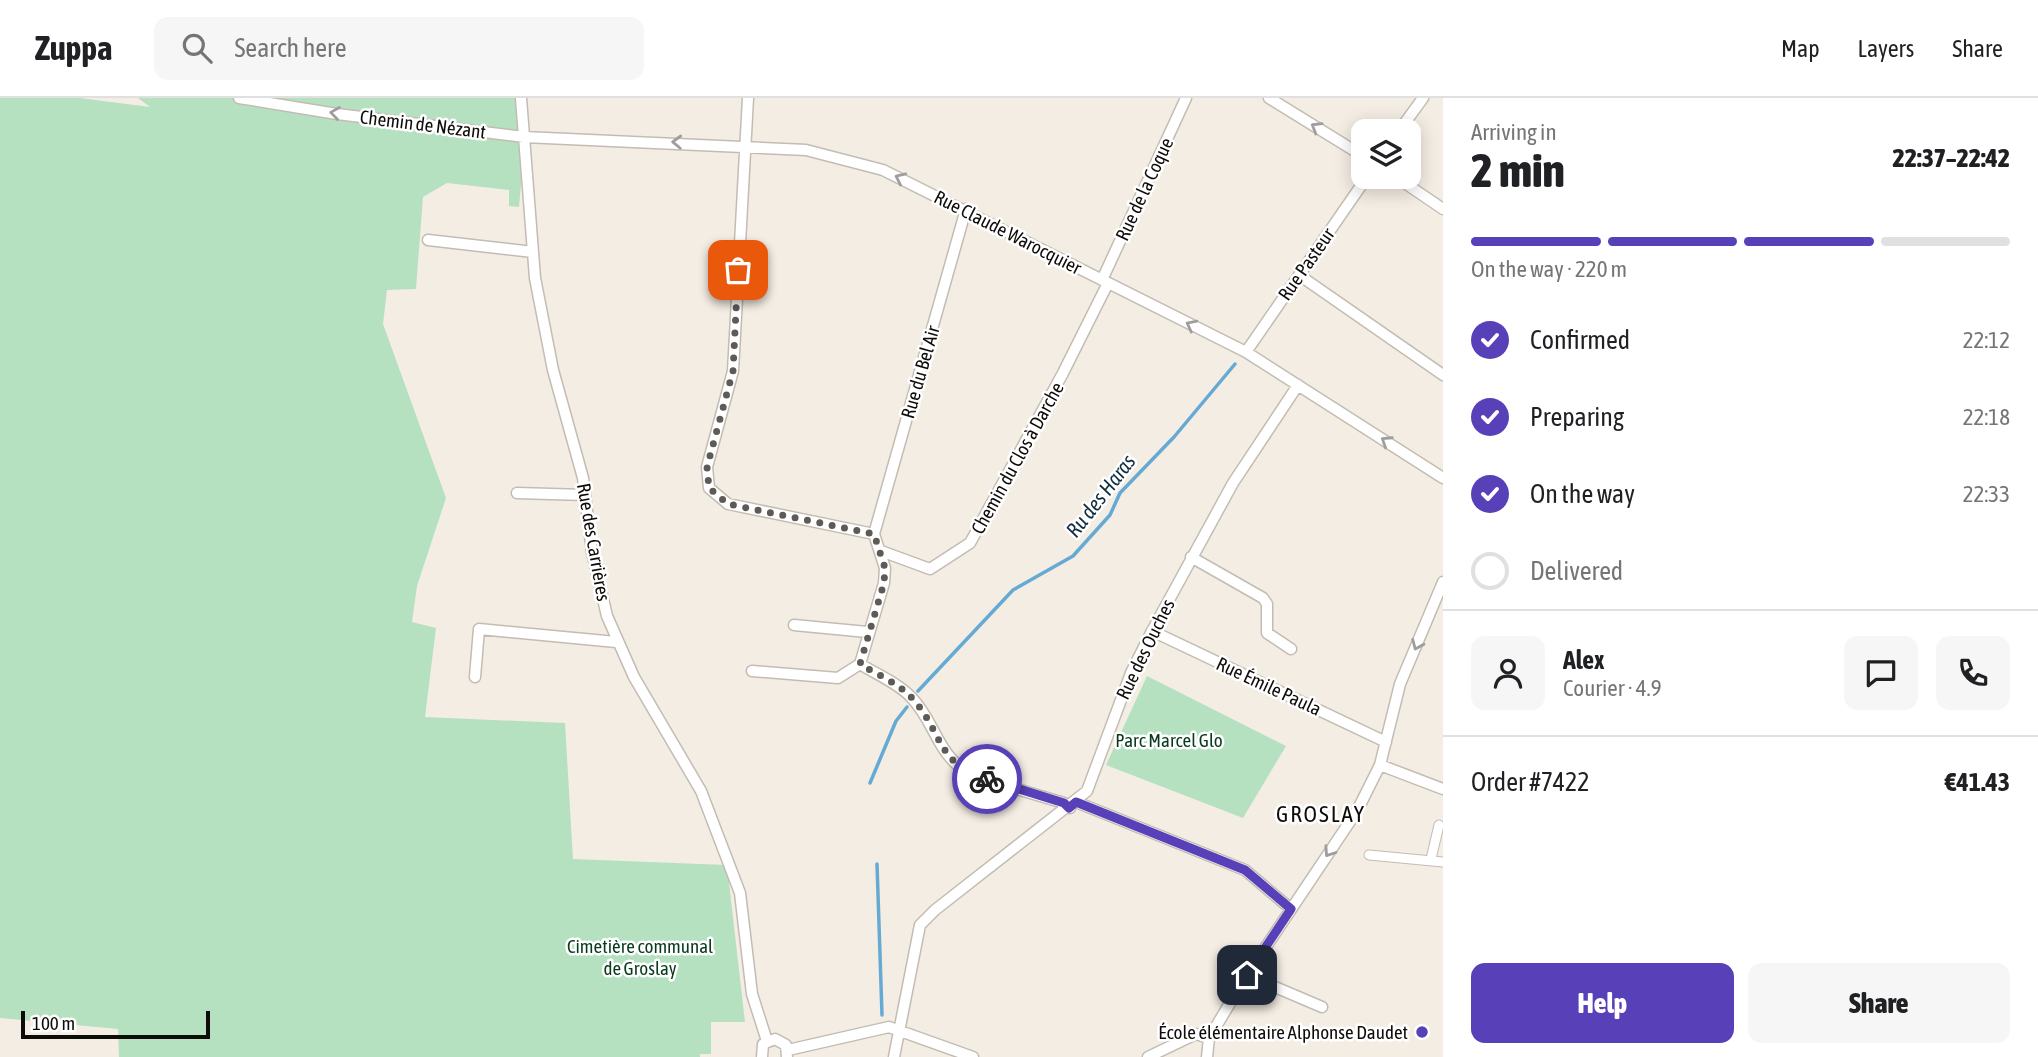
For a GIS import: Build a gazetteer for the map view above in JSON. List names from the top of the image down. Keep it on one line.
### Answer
{"streets":{"street":["Chemin de Nézant","Rue de la Coque","Rue Claude Warocquier","Rue Pasteur","Rue du Bel Air","Chemin du Clos à Darche","Rue des Carrières","Rue des Ouches","Rue Émile Paula"]},"crossings":[["Chemin de Nézant","Rue Claude Warocquier"],["Chemin de Nézant","Rue des Carrières"],["Rue de la Coque","Rue Claude Warocquier"],["Rue de la Coque","Chemin du Clos à Darche"],["Rue Claude Warocquier","Rue Pasteur"],["Rue Claude Warocquier","Rue du Bel Air"],["Rue Claude Warocquier","Chemin du Clos à Darche"],["Rue Claude Warocquier","Rue des Carrières"],["Rue Claude Warocquier","Rue des Ouches"],["Rue des Ouches","Rue Émile Paula"]],"one_way":["Chemin de Nézant","Rue Claude Warocquier"],"districts":["GROSLAY"],"water":["Ru des Haras"],"parks":["Parc Marcel Glo","Cimetière communal de Groslay"],"places":["École élémentaire Alphonse Daudet"],"scale_bar":"100 m","page":{"header":"Zuppa","search":"Search here","nav":["Map","Layers","Share"],"heading":["2 min","Arriving in","22:37–22:42"],"panel":["Alex","Courier · 4.9","Order #7422","€41.43"],"bar":"On the way · 220 m","list":[["Confirmed","22:12"],["Preparing","22:18"],["On the way","22:33"],"Delivered"],"buttons":["Help","Share"],"scale":"100 m"}}
